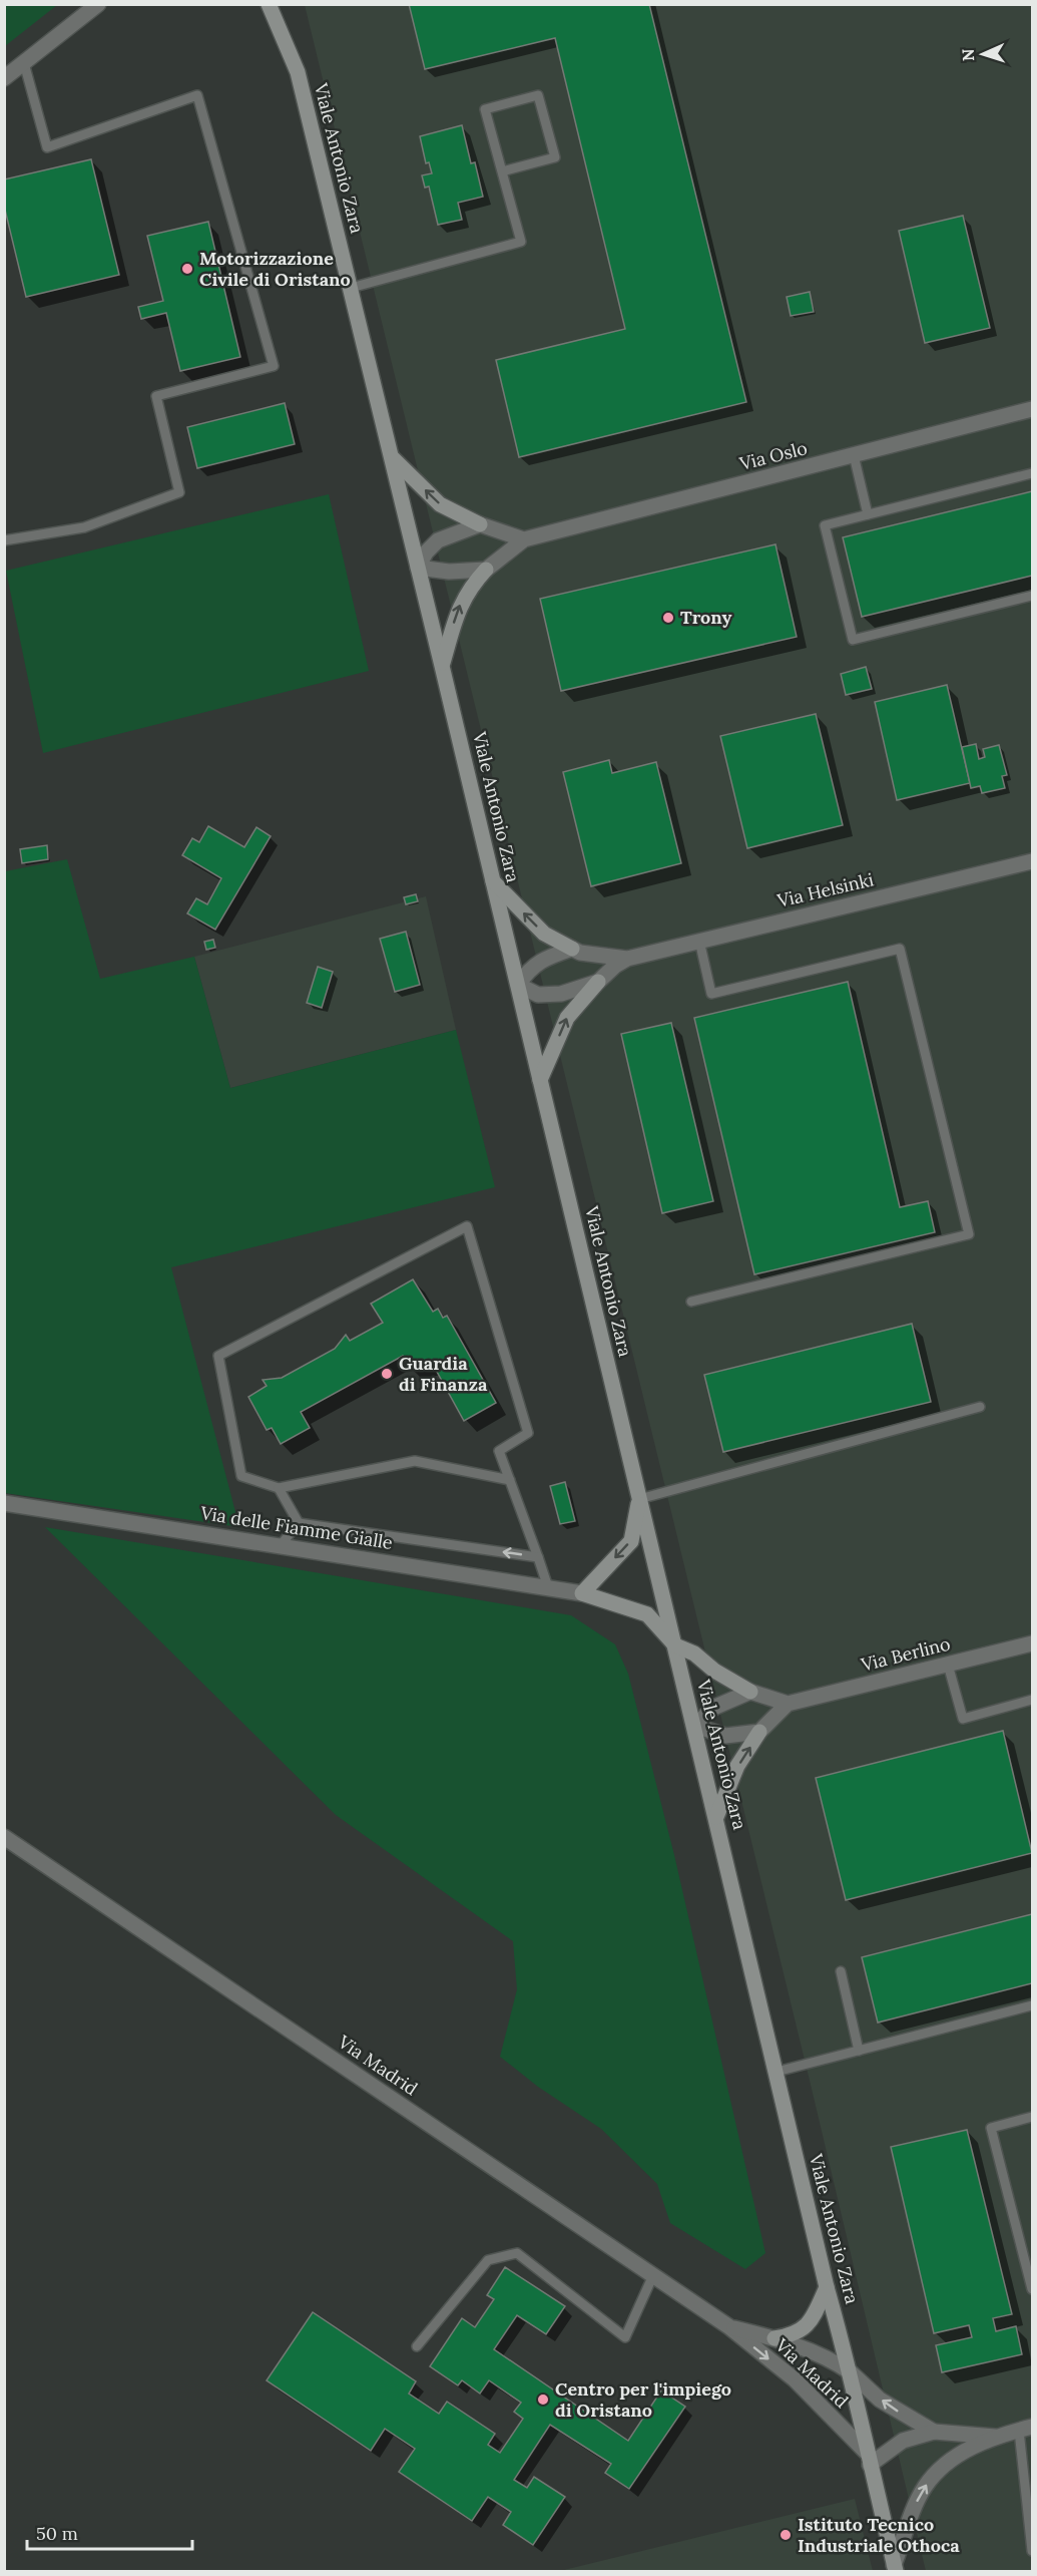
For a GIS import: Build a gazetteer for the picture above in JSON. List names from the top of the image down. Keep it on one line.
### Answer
{"streets":{"main road":["Viale Antonio Zara"],"street":["Via Oslo","Via Helsinki","Via delle Fiamme Gialle","Via Berlino","Via Madrid"]},"crossings":[["Viale Antonio Zara","Via Helsinki"],["Viale Antonio Zara","Via Madrid"]],"places":["Motorizzazione Civile di Oristano","Trony","Guardia di Finanza","Centro per l'impiego di Oristano","Istituto Tecnico Industriale Othoca"],"scale_bar":"50 m","north":"left"}
